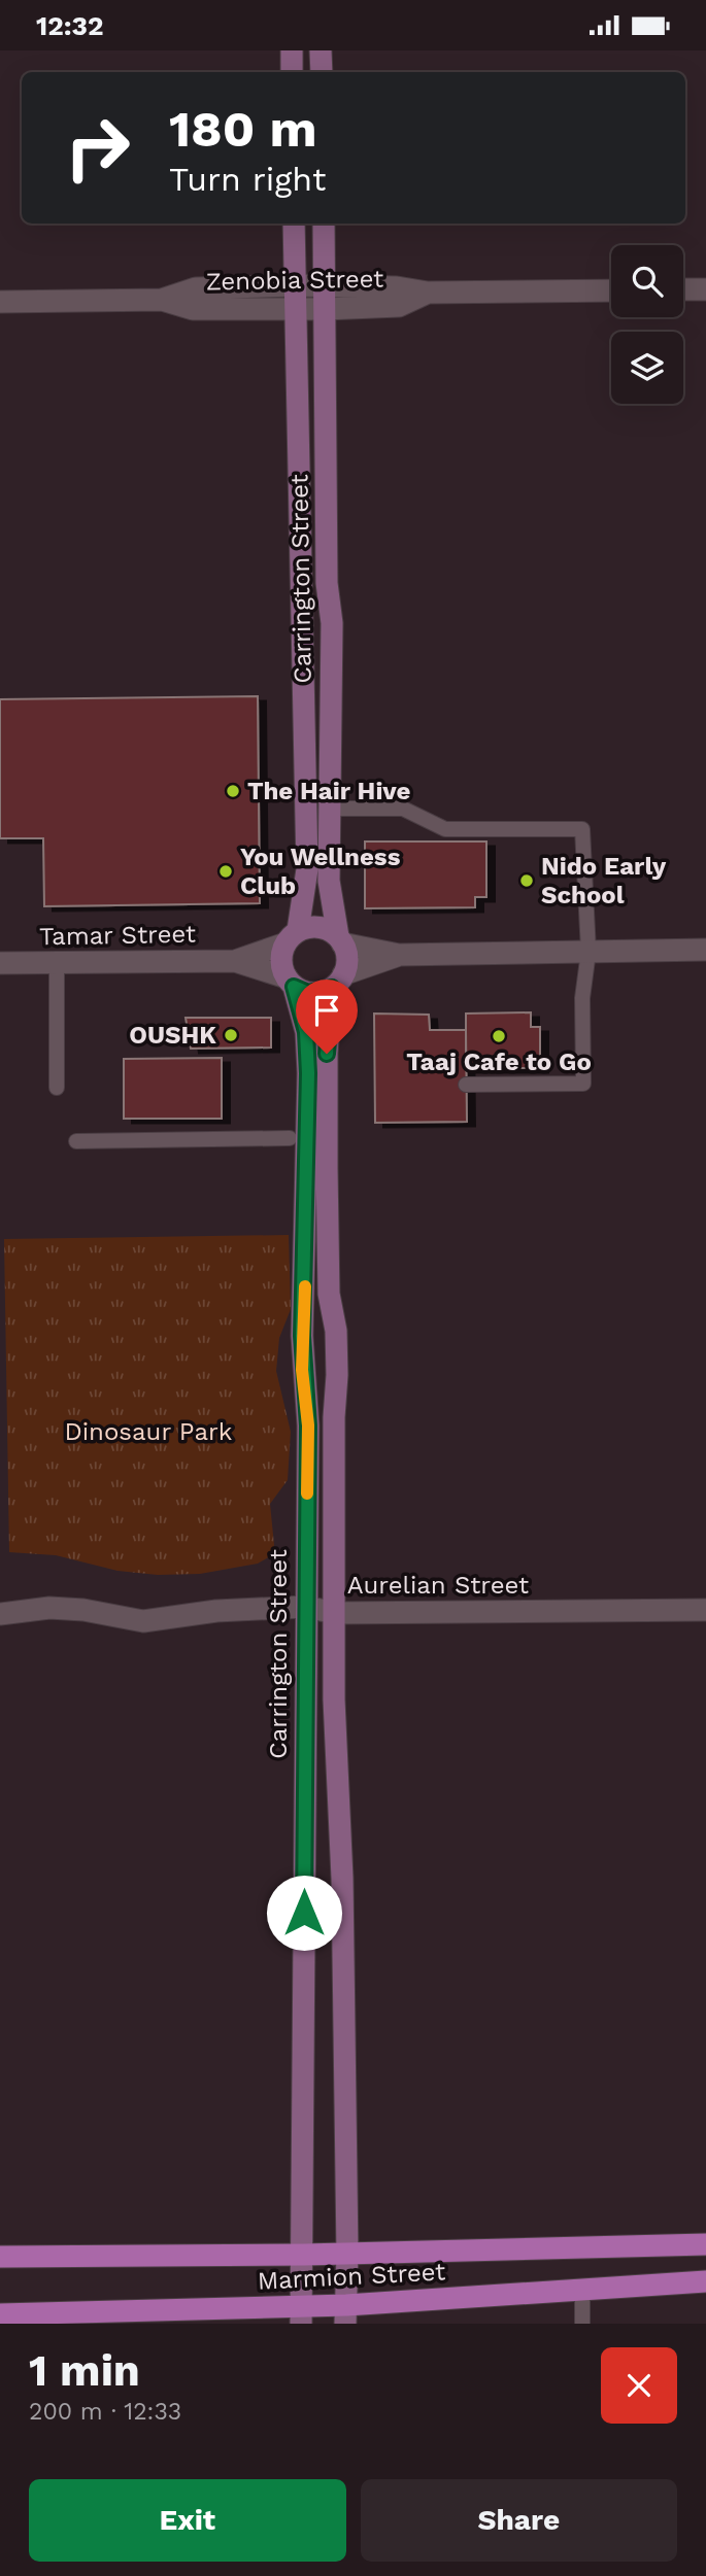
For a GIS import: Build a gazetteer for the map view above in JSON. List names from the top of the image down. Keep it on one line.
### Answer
{"streets":{"main road":["Carrington Street","Marmion Street"],"street":["Zenobia Street","Tamar Street","Aurelian Street"]},"crossings":[["Zenobia Street","Carrington Street"],["Carrington Street","Tamar Street"],["Carrington Street","Aurelian Street"],["Carrington Street","Marmion Street"]],"parks":["Dinosaur Park"],"places":["The Hair Hive","You Wellness Club","Nido Early School","OUSHK","Taaj Cafe to Go"],"page":{"status":"12:32","turn":["180 m","Turn right"],"heading":["1 min","200 m · 12:33"],"buttons":["Exit","Share"]}}
